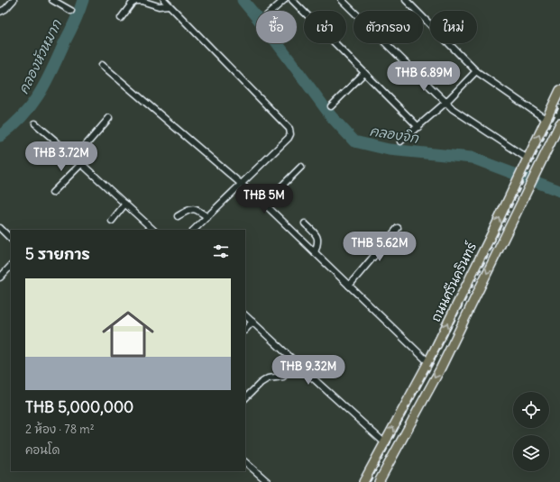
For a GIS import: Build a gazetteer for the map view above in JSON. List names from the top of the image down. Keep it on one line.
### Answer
{"streets":{"main road":["ถนนศรีนครินทร์"]},"water":["คลองหัวหมาก","คลองจิก"],"page":{"chip":["ซื้อ","เช่า","ตัวกรอง","ใหม่"],"price":["THB 6.89M","THB 3.72M","THB 5M","THB 5.62M","THB 9.32M"],"heading":"5 รายการ","list":[{"name":"THB 5,000,000","note":"2 ห้อง · 78 m² · คอนโด"}]}}
